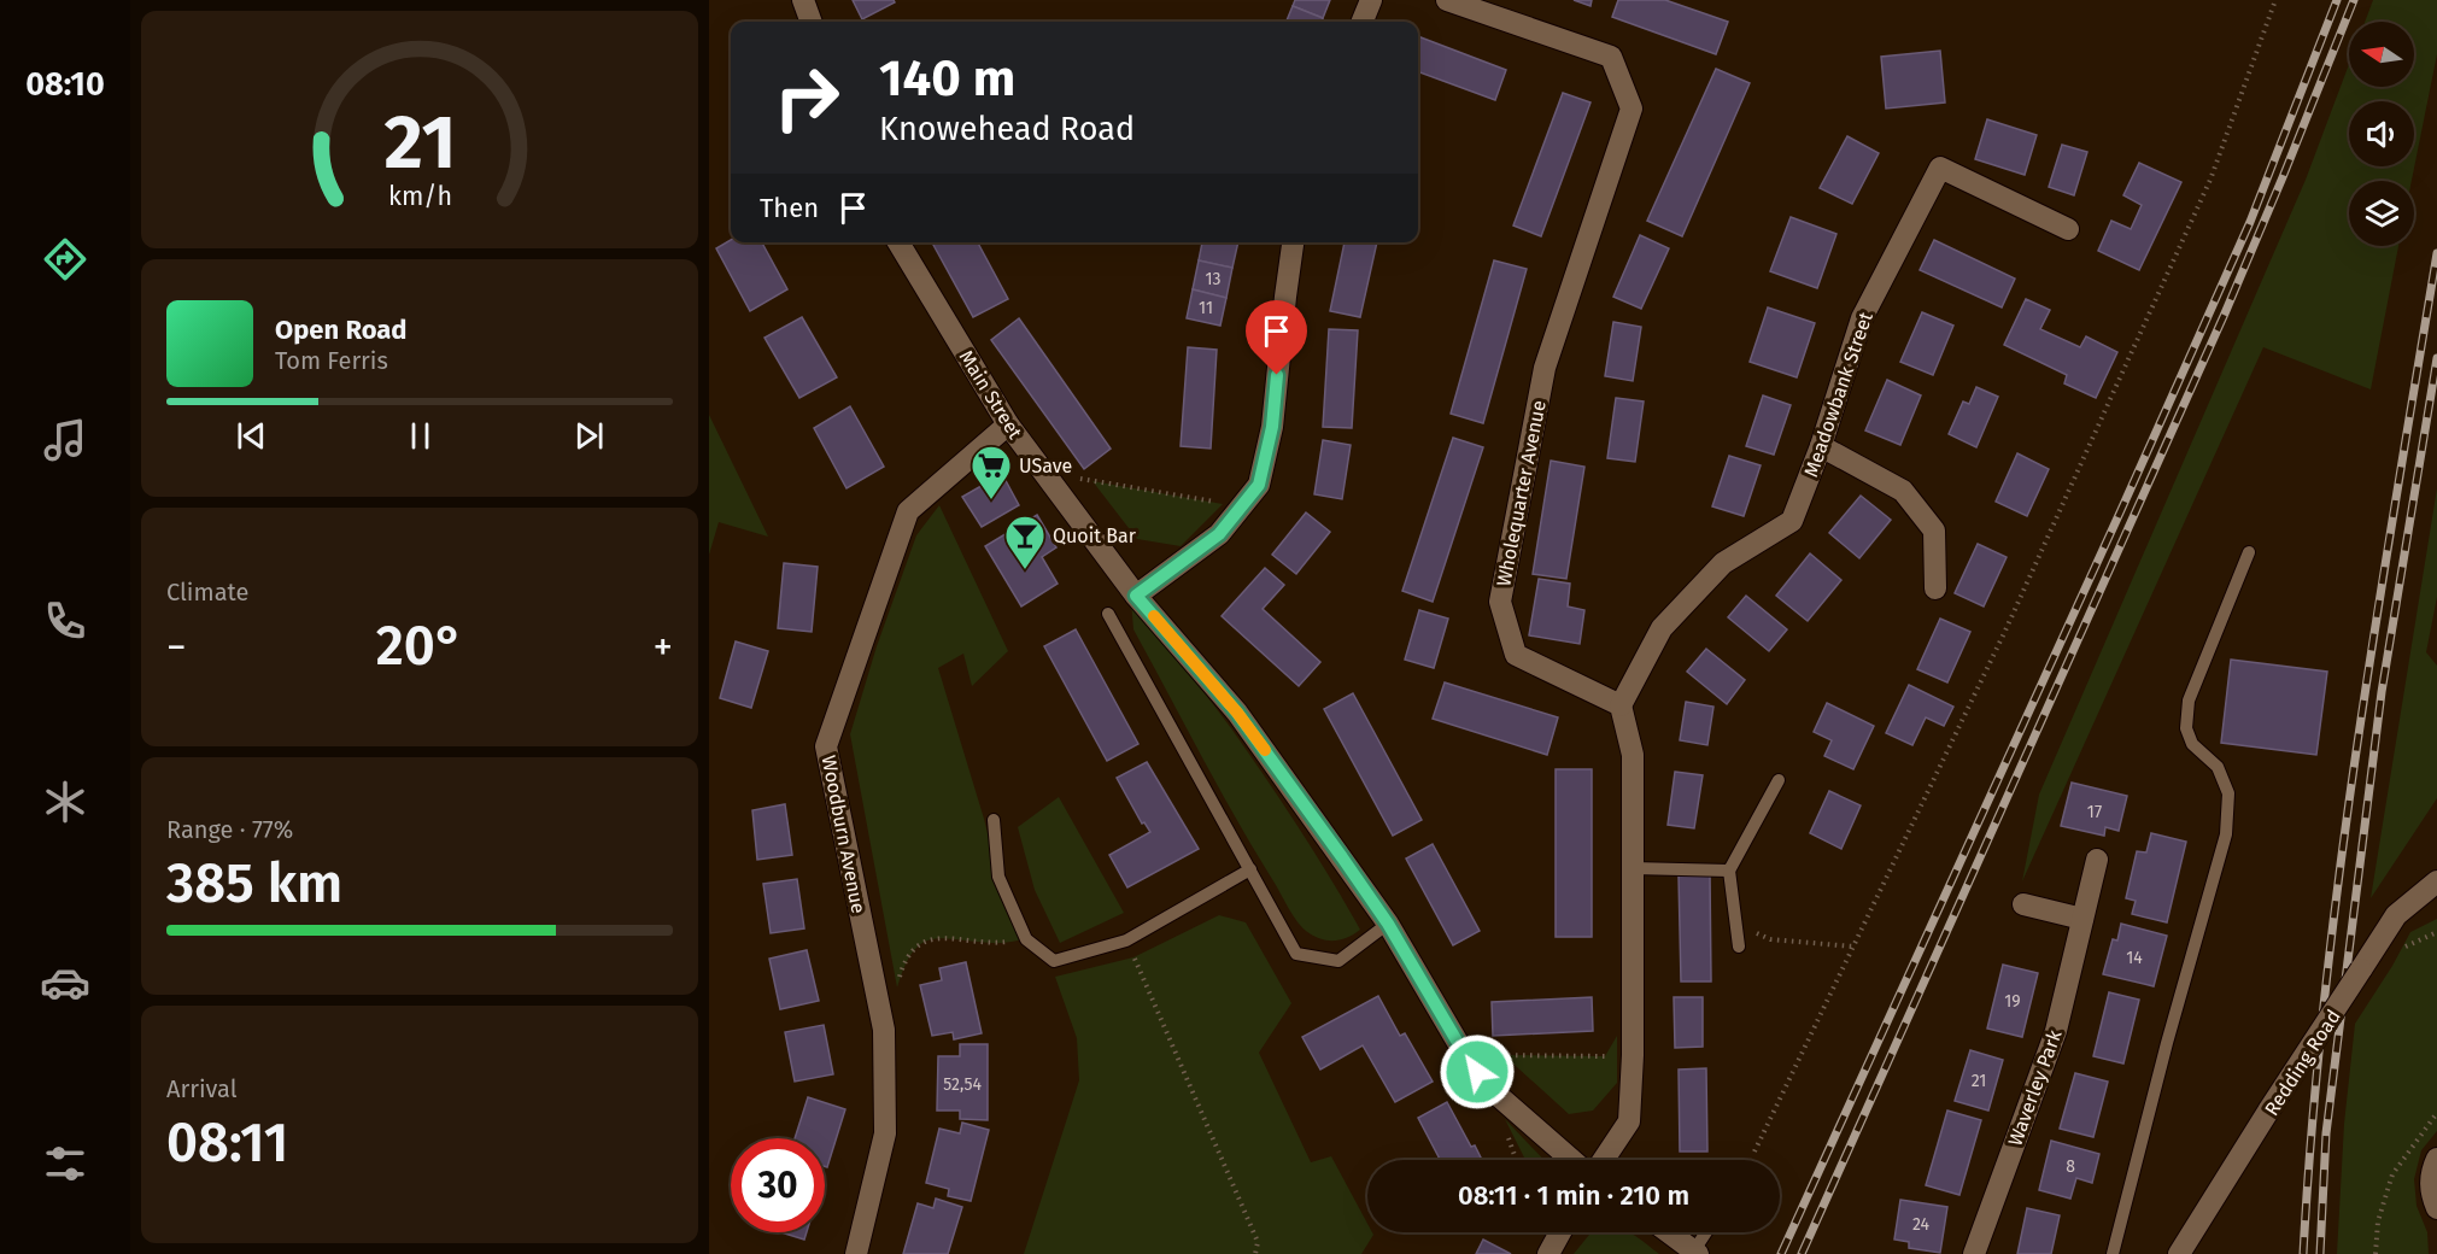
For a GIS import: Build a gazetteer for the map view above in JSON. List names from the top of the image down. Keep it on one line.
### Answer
{"streets":{"street":["Main Street","Meadowbank Street","Wholequarter Avenue","Woodburn Avenue","Redding Road","Waverley Park"]},"crossings":[["Main Street","Woodburn Avenue"],["Meadowbank Street","Wholequarter Avenue"]],"places":{"supermarket":["USave"],"bar":["Quoit Bar"]},"house_numbers":["13","11","17","14","19","21","52,54","8","24"],"north":"left","page":{"tabs":"08:10","turn":["140 m","Knowehead Road"],"then":"Then","song":["Open Road","Tom Ferris"],"tile":["Climate",["Range · 77%","385 km"],["Arrival","08:11"]],"heat":["−","20°","+"],"limit":"30","trip":"08:11 · 1 min · 210 m","gauge":["21","km/h"]}}
